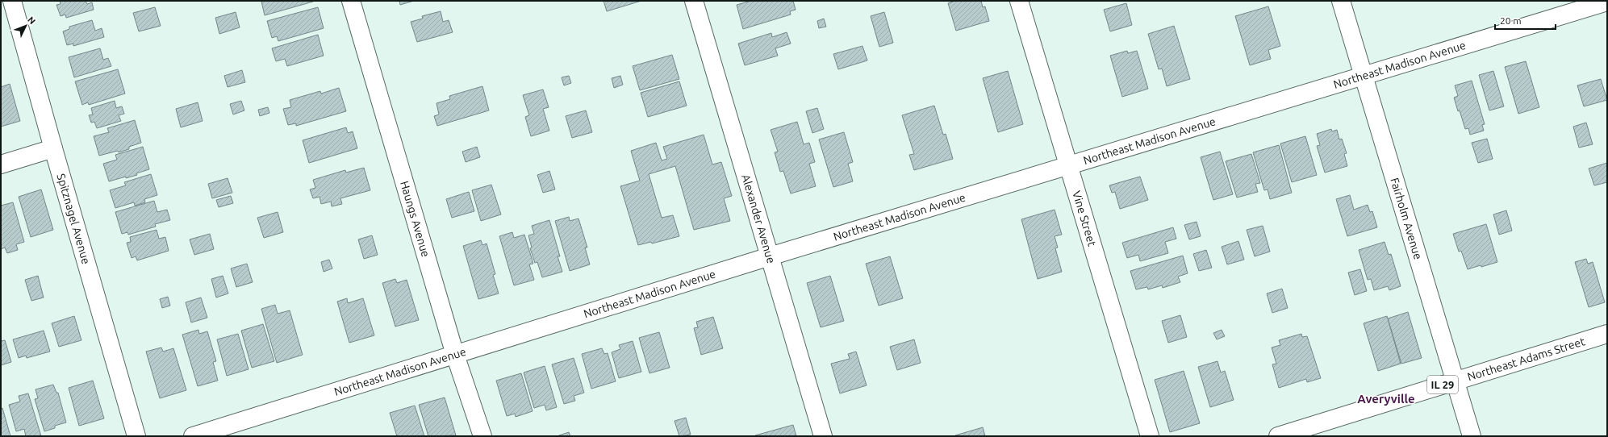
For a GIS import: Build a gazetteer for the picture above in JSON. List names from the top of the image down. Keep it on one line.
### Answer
{"streets":{"street":["Northeast Madison Avenue","Spitznagel Avenue","Alexander Avenue","Vine Street","Fairholm Avenue","Haungs Avenue","Northeast Adams Street","IL 29"]},"crossings":[["Northeast Madison Avenue","Alexander Avenue"],["Northeast Madison Avenue","Vine Street"],["Northeast Madison Avenue","Fairholm Avenue"],["Northeast Madison Avenue","Haungs Avenue"],["Fairholm Avenue","Northeast Adams Street"]],"districts":["Averyville"],"scale_bar":"20 m","north":"top right"}
